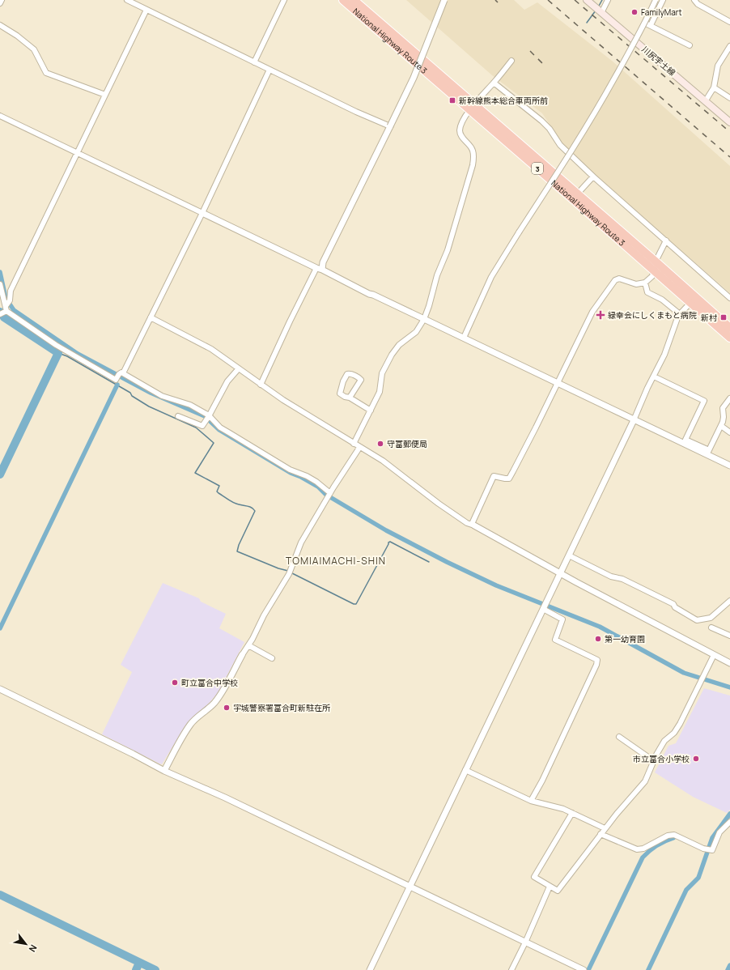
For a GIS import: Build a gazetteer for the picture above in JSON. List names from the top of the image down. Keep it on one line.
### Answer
{"streets":{"highway":["National Highway Route 3","3"],"main road":["川尻宇土線"]},"districts":["TOMIAIMACHI-SHIN"],"places":{"other":["FamilyMart","守富郵便局","第一幼育園","町立富合中学校","宇城警察署富合町新駐在所","市立富合小学校"],"transit":["新幹線熊本総合車両所前","新村"],"health":["緑幸会にしくまもと病院"]},"north":"bottom right"}
